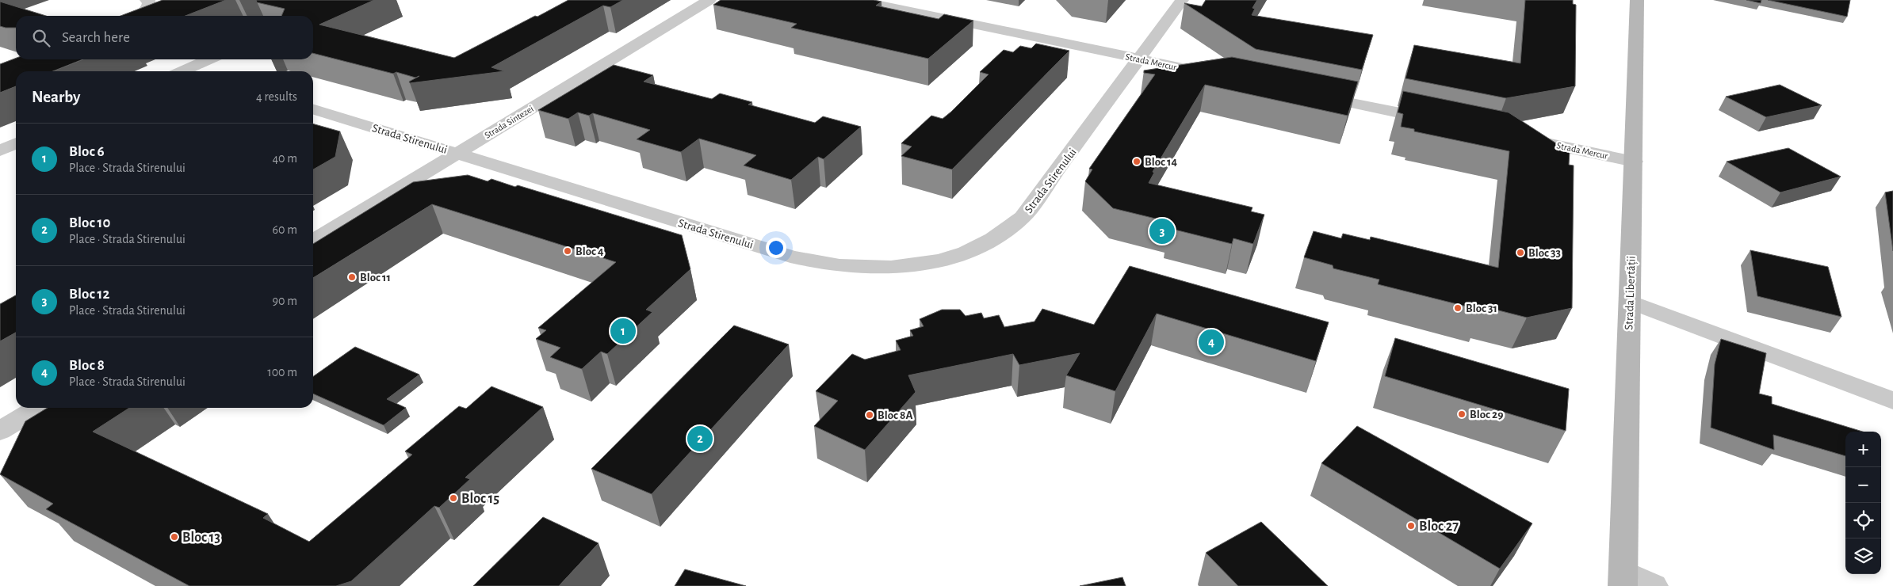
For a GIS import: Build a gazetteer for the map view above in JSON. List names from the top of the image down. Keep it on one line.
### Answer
{"streets":{"main road":["Strada Libertății"],"street":["Strada Mercur","Strada Sintezei","Strada Stirenului"]},"crossings":[["Strada Mercur","Strada Stirenului"],["Strada Mercur","Strada Libertății"],["Strada Sintezei","Strada Stirenului"]],"places":["Bloc 14","Bloc 4","Bloc 33","Bloc 11","Bloc 31","Bloc 29","Bloc 8A","Bloc 15","Bloc 27","Bloc 13"],"page":{"search":"Search here","heading":["Nearby","4 results"],"list":[{"mark":"1","name":"Bloc 6","note":"Place · Strada Stirenului","value":"40 m"},{"mark":"2","name":"Bloc 10","note":"Place · Strada Stirenului","value":"60 m"},{"mark":"3","name":"Bloc 12","note":"Place · Strada Stirenului","value":"90 m"},{"mark":"4","name":"Bloc 8","note":"Place · Strada Stirenului","value":"100 m"}],"pins":["3","1","4","2"],"map_buttons":["+","−"]}}
